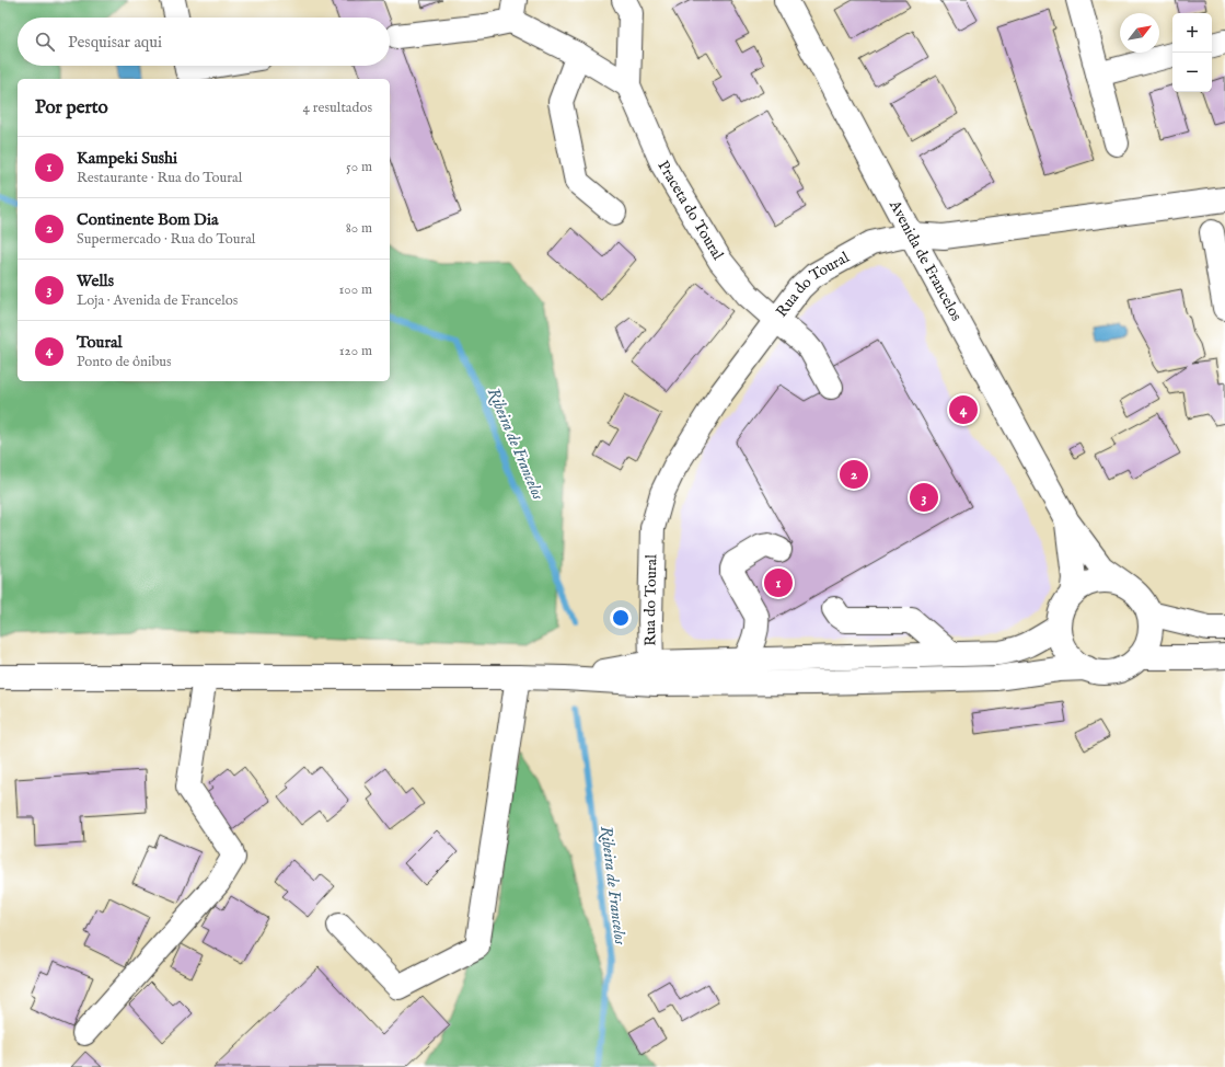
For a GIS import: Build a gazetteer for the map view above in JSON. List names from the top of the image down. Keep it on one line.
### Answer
{"streets":{"main road":["Praceta do Toural","Avenida de Francelos","Rua do Toural"]},"crossings":[["Praceta do Toural","Rua do Toural"],["Avenida de Francelos","Rua do Toural"]],"water":["Ribeira de Francelos"],"north":"top right","page":{"map_buttons":["+","−"],"search":"Pesquisar aqui","heading":["Por perto","4 resultados"],"list":[{"mark":"1","name":"Kampeki Sushi","note":"Restaurante · Rua do Toural","value":"50 m"},{"mark":"2","name":"Continente Bom Dia","note":"Supermercado · Rua do Toural","value":"80 m"},{"mark":"3","name":"Wells","note":"Loja · Avenida de Francelos","value":"100 m"},{"mark":"4","name":"Toural","note":"Ponto de ônibus","value":"120 m"}],"pins":["4","2","3","1"]}}
